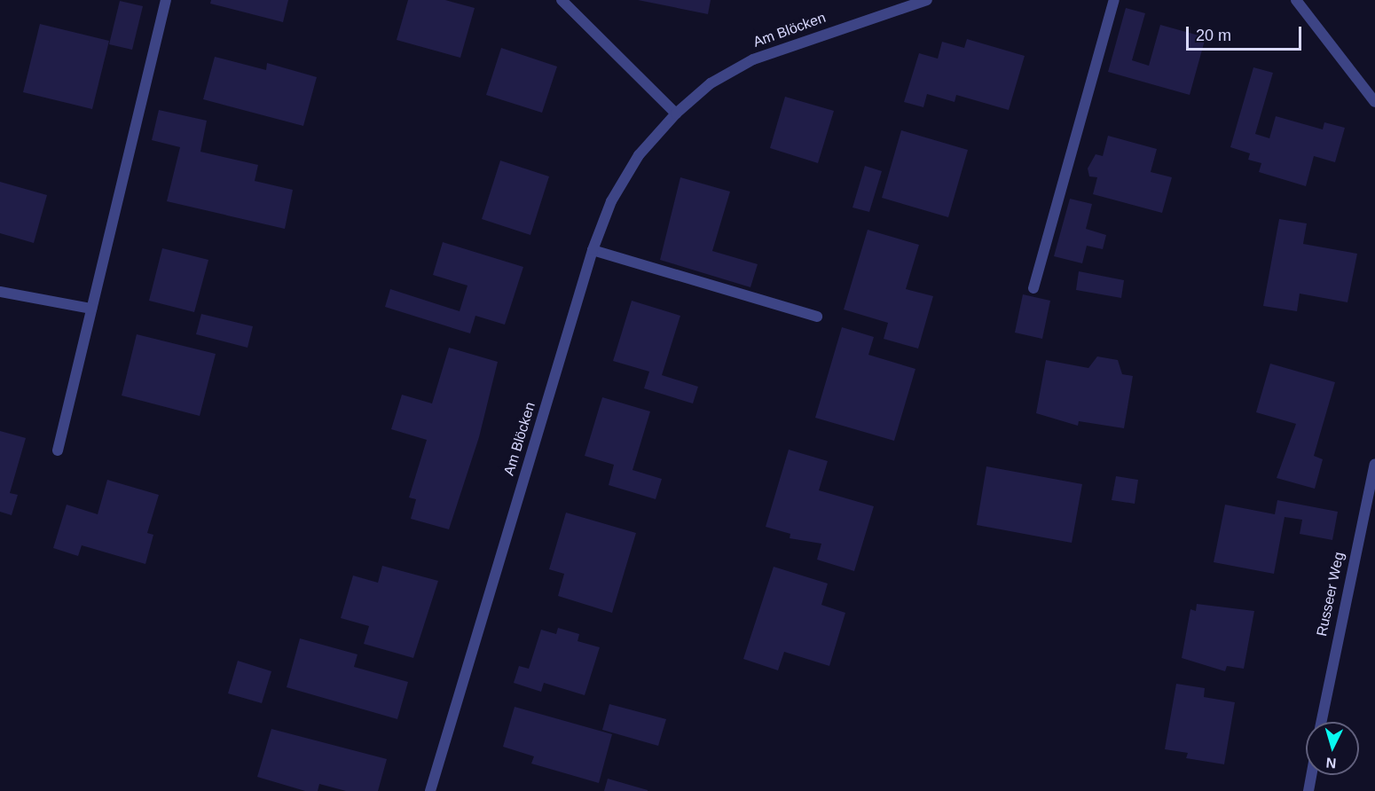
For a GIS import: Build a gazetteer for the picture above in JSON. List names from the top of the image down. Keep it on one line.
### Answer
{"streets":{"street":["Am Blöcken","Russeer Weg"]},"scale_bar":"20 m","north":"bottom"}
